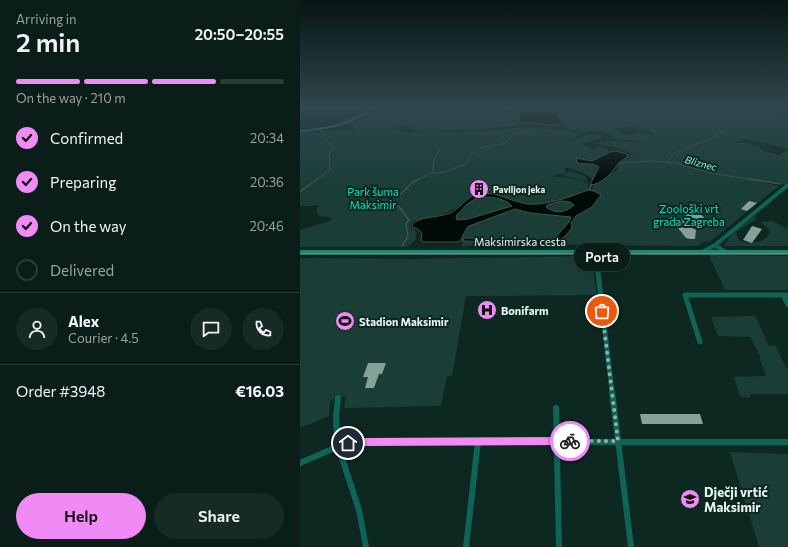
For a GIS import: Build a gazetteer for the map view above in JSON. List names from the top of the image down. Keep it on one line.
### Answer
{"streets":{"main road":["Maksimirska cesta"]},"water":["Bliznec"],"parks":["Park šuma Maksimir","Zoološki vrt grada Zagreba"],"places":{"building":["Paviljon jeka"],"hospital":["Bonifarm"],"other":["Porta"],"sports":["Stadion Maksimir"],"school or university":["Dječji vrtić Maksimir"]},"page":{"heading":["2 min","Arriving in","20:50–20:55"],"panel":["Alex","Courier · 4.5","Order #3948","€16.03"],"bar":"On the way · 210 m","list":[["Confirmed","20:34"],["Preparing","20:36"],["On the way","20:46"],"Delivered"],"bubble":"Porta","buttons":["Help","Share"]}}
